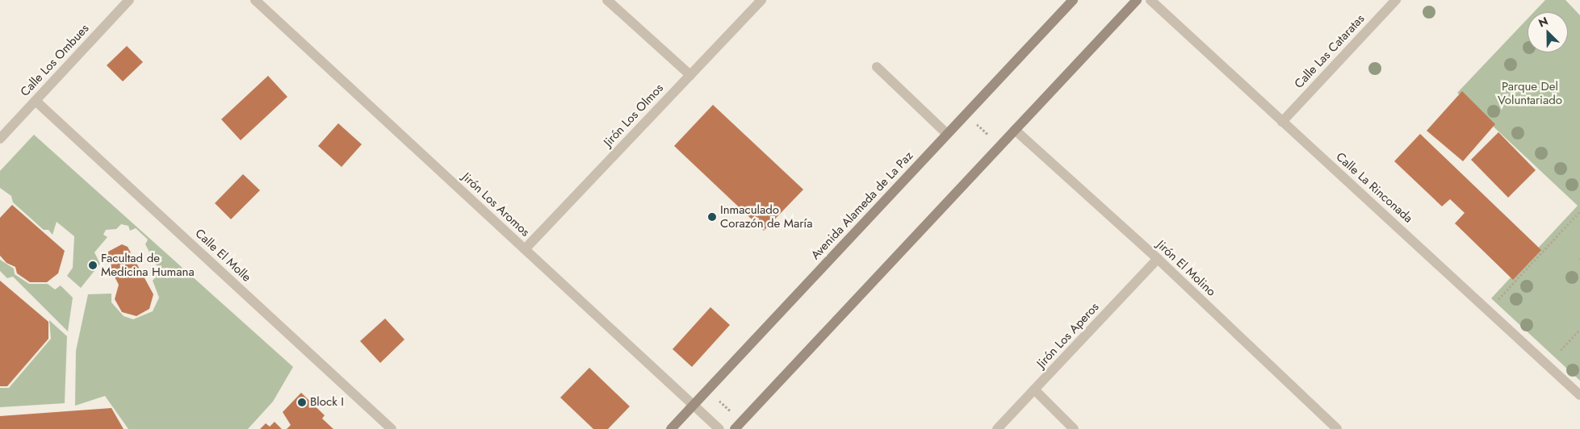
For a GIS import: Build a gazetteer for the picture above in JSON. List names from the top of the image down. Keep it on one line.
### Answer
{"streets":{"street":["Calle Las Cataratas","Calle Los Ombues","Jirón Los Olmos","Calle La Rinconada","Jirón Los Aromos","Avenida Alameda de La Paz","Calle El Molle","Jirón El Molino","Jirón Los Aperos"]},"crossings":[["Calle Las Cataratas","Calle La Rinconada"],["Calle Los Ombues","Calle El Molle"],["Jirón Los Olmos","Jirón Los Aromos"],["Jirón Los Aromos","Avenida Alameda de La Paz"],["Jirón El Molino","Jirón Los Aperos"]],"parks":["Parque Del Voluntariado"],"places":["Inmaculado Corazón de María","Facultad de Medicina Humana","Block I"],"north":"top left"}
